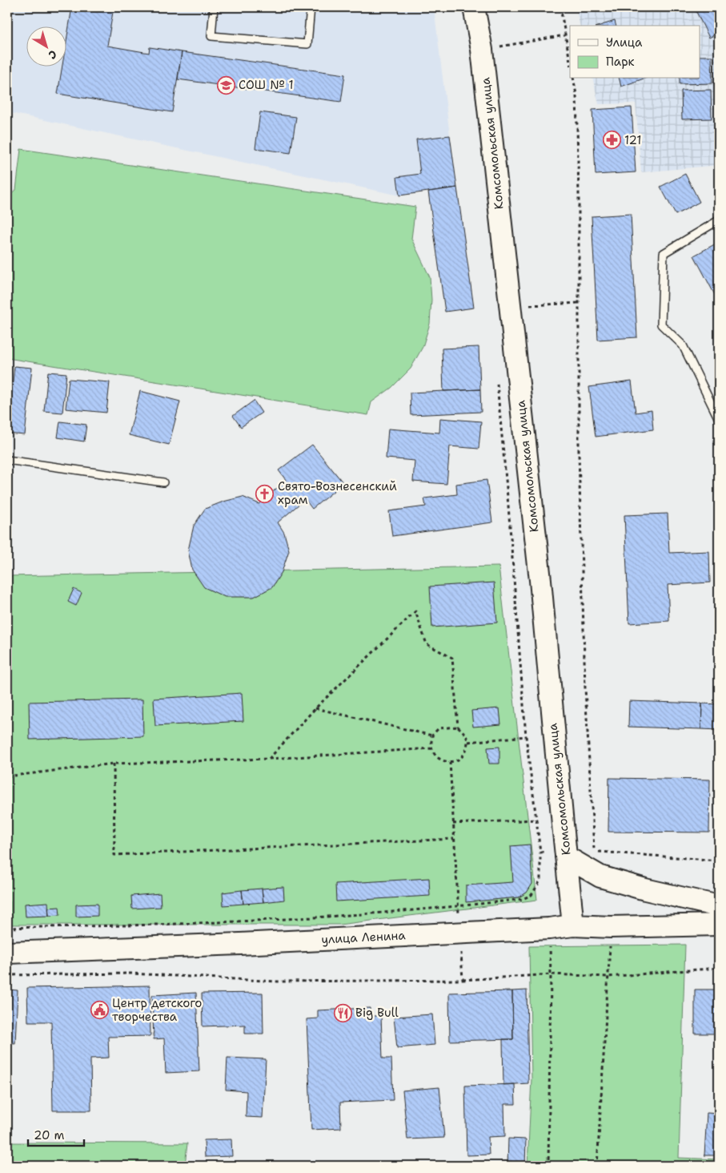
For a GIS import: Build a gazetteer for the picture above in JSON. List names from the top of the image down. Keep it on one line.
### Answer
{"streets":{"street":["Комсомольская улица","улица Ленина"]},"crossings":[["Комсомольская улица","улица Ленина"]],"places":{"school or university":["СОШ № 1"],"pharmacy":["121"],"church":["Свято-Вознесенский храм"],"public building":["Центр детского творчества"],"restaurant":["Big Bull"]},"legend":["Улица","Парк"],"scale_bar":"20 m","north":"bottom right"}
